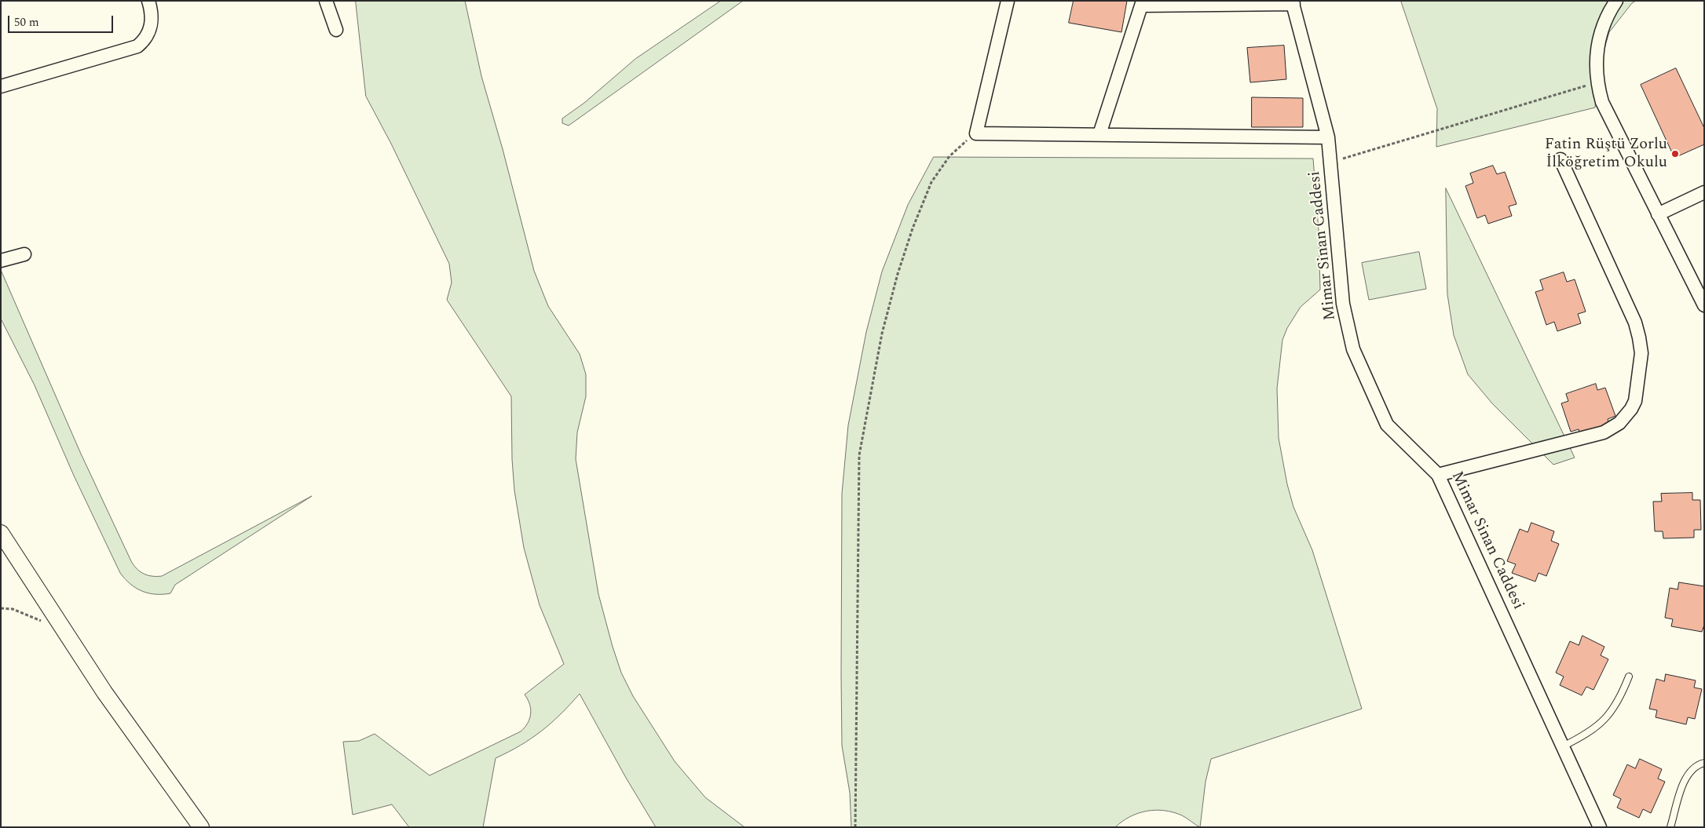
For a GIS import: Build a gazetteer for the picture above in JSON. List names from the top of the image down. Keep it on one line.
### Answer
{"streets":{"street":["Mimar Sinan Caddesi"]},"places":["Fatin Rüştü Zorlu İlköğretim Okulu"],"scale_bar":"50 m"}
